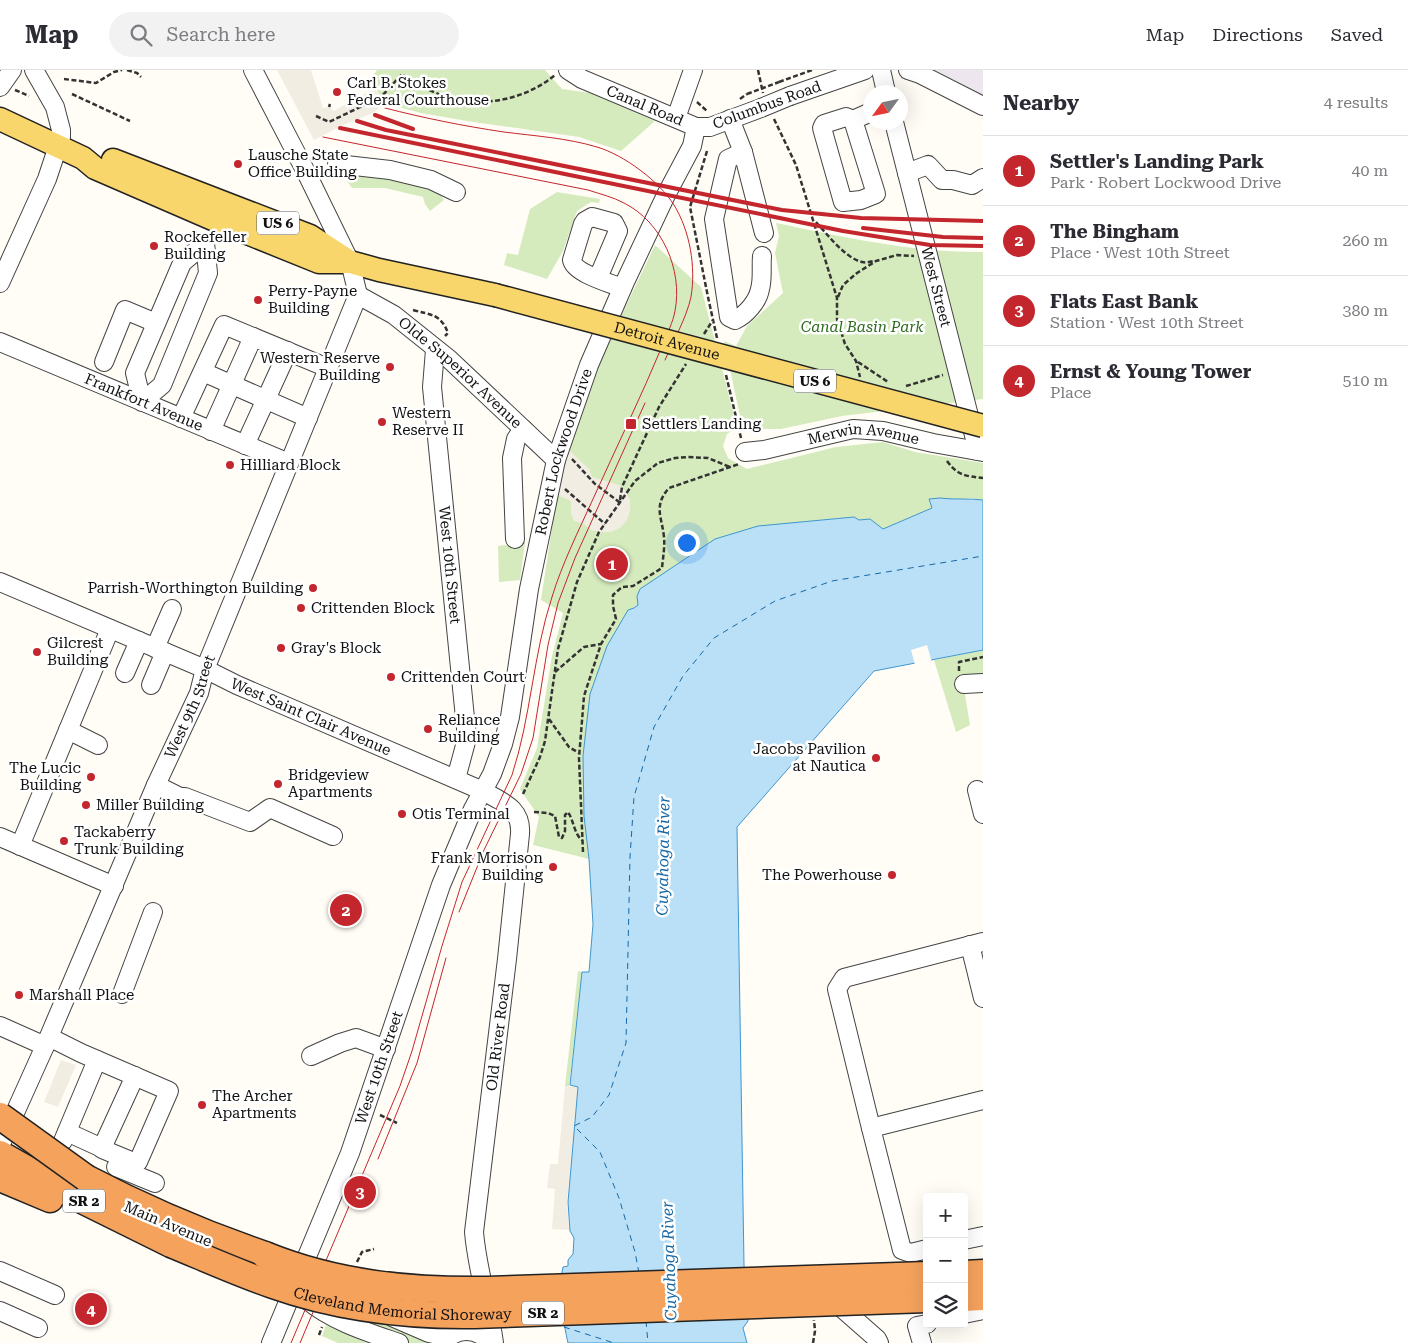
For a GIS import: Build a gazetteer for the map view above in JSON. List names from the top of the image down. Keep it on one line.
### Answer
{"streets":{"highway":["SR 2","Cleveland Memorial Shoreway"],"main road":["US 6","Detroit Avenue"],"street":["Columbus Road","Canal Road","West Street","Olde Superior Avenue","Frankfort Avenue","Merwin Avenue","Robert Lockwood Drive","West 10th Street","West 9th Street","West Saint Clair Avenue","Old River Road","Main Avenue"]},"crossings":[["Columbus Road","Canal Road"],["Columbus Road","Robert Lockwood Drive"],["Canal Road","Robert Lockwood Drive"],["US 6","Detroit Avenue"],["West Street","Merwin Avenue"],["Olde Superior Avenue","Robert Lockwood Drive"],["Olde Superior Avenue","West 10th Street"],["Olde Superior Avenue","West 9th Street"],["Frankfort Avenue","West 9th Street"],["Robert Lockwood Drive","West 10th Street"],["Robert Lockwood Drive","West Saint Clair Avenue"],["Robert Lockwood Drive","Old River Road"],["West 10th Street","West Saint Clair Avenue"],["West 10th Street","Old River Road"],["West 10th Street","Main Avenue"],["West 9th Street","West Saint Clair Avenue"],["West 9th Street","Main Avenue"],["West Saint Clair Avenue","Old River Road"]],"water":["Cuyahoga River"],"parks":["Canal Basin Park"],"places":{"other":["Carl B. Stokes Federal Courthouse","Lausche State Office Building","Rockefeller Building","Perry-Payne Building","Western Reserve Building","Western Reserve II","Hilliard Block","Parrish-Worthington Building","Crittenden Block","Gray's Block","Gilcrest Building","Crittenden Court","Reliance Building","Jacobs Pavilion at Nautica","The Lucic Building","Bridgeview Apartments","Miller Building","Otis Terminal","Tackaberry Trunk Building","Frank Morrison Building","The Powerhouse","Marshall Place","The Archer Apartments"],"transit":["Settlers Landing"]},"north":"bottom left","page":{"header":"Map","search":"Search here","nav":["Map","Directions","Saved"],"heading":["Nearby","4 results"],"list":[{"mark":"1","name":"Settler's Landing Park","note":"Park · Robert Lockwood Drive","value":"40 m"},{"mark":"2","name":"The Bingham","note":"Place · West 10th Street","value":"260 m"},{"mark":"3","name":"Flats East Bank","note":"Station · West 10th Street","value":"380 m"},{"mark":"4","name":"Ernst & Young Tower","note":"Place","value":"510 m"}],"pins":["1","2","3","4"],"map_buttons":["+","−"]}}
